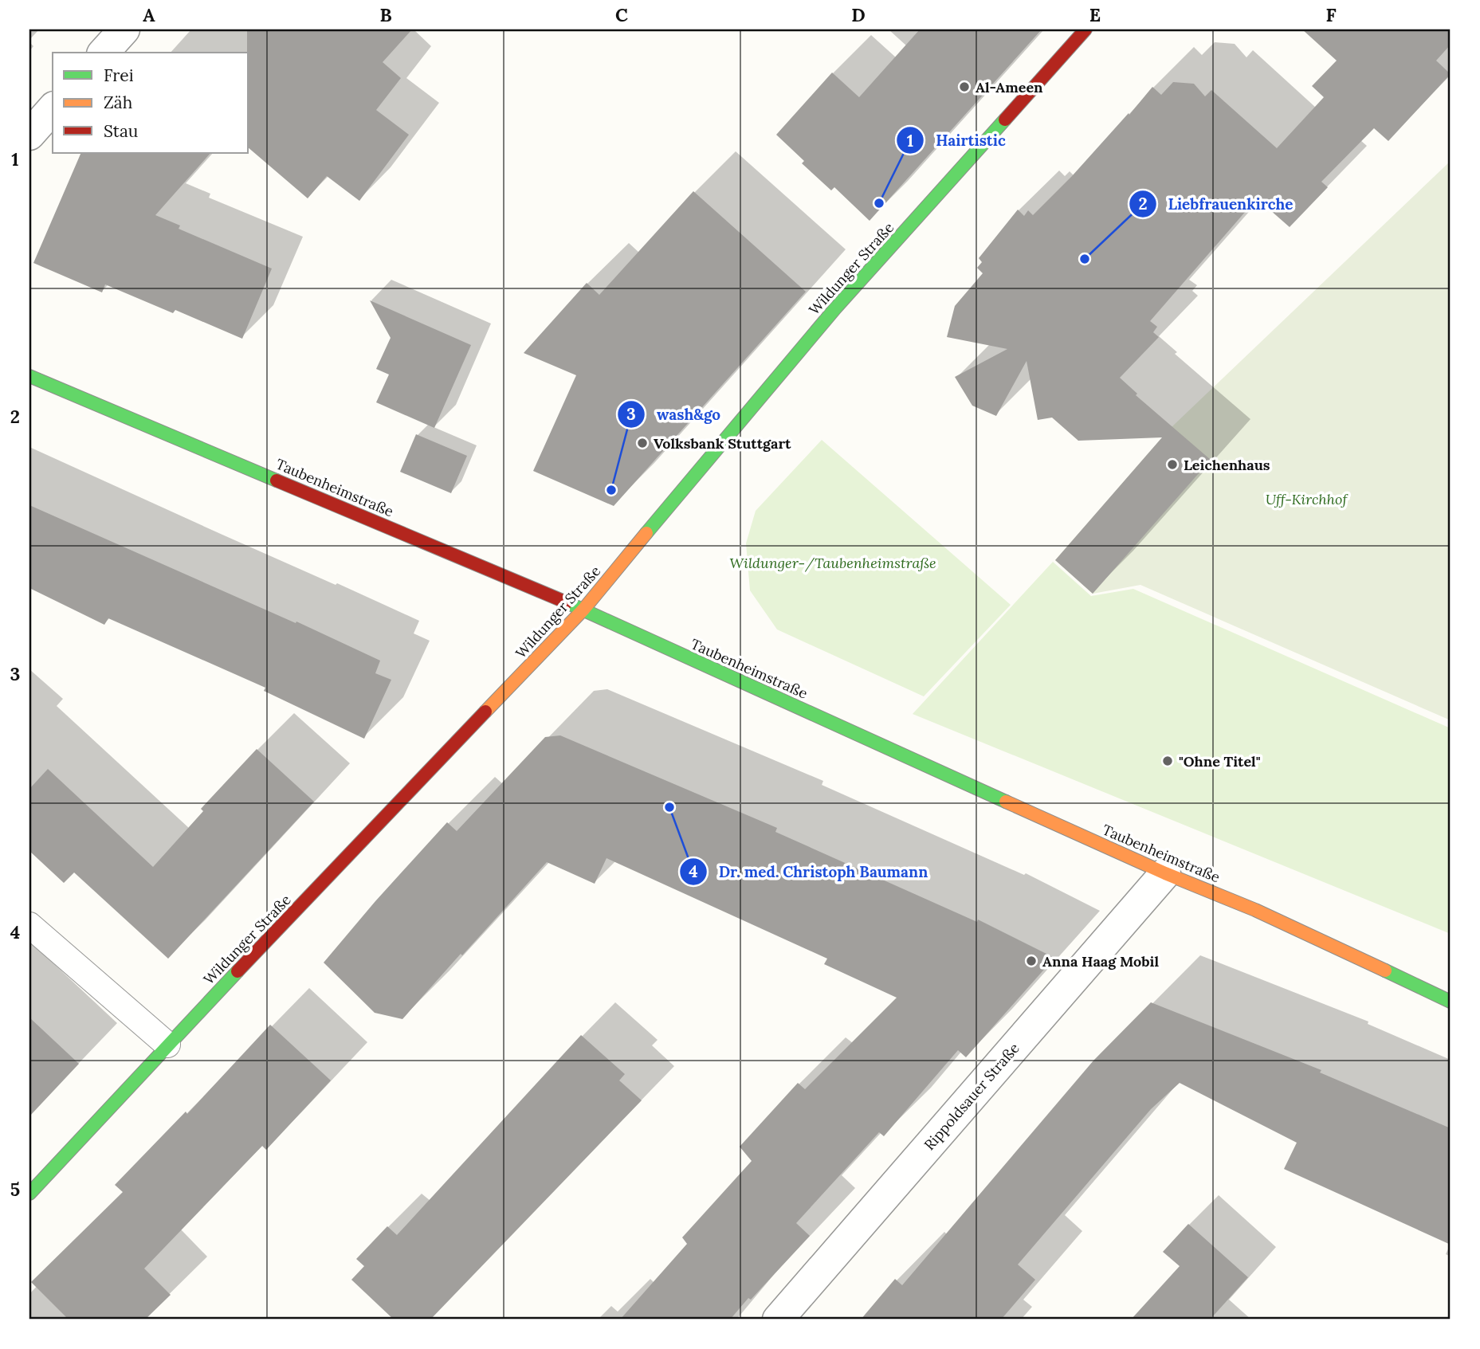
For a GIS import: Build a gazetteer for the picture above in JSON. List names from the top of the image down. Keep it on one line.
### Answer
{"streets":{"street":["Wildunger Straße","Taubenheimstraße","Rippoldsauer Straße"]},"crossings":[["Wildunger Straße","Taubenheimstraße"],["Taubenheimstraße","Rippoldsauer Straße"]],"parks":["Uff-Kirchhof","Wildunger-/Taubenheimstraße"],"places":["Al-Ameen","Hairtistic","Liebfrauenkirche","Volksbank Stuttgart","Leichenhaus","wash&go","\"Ohne Titel\"","Dr. med. Christoph Baumann","Anna Haag Mobil"],"legend":["Frei","Zäh","Stau"],"grid":{"columns":["A","B","C","D","E","F"],"rows":["1","2","3","4","5"]}}
